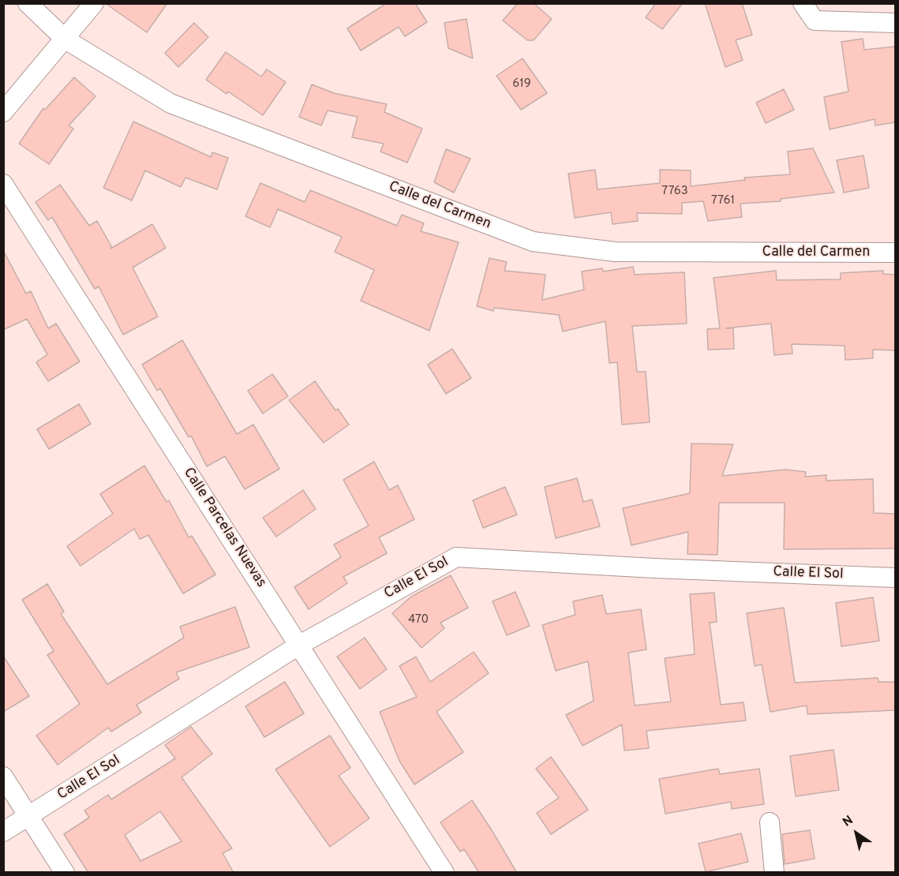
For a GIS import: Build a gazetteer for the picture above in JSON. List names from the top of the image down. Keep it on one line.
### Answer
{"streets":{"street":["Calle del Carmen","Calle Parcelas Nuevas","Calle El Sol"]},"crossings":[["Calle Parcelas Nuevas","Calle El Sol"]],"house_numbers":["619","7763","7761","470"],"north":"top left"}
